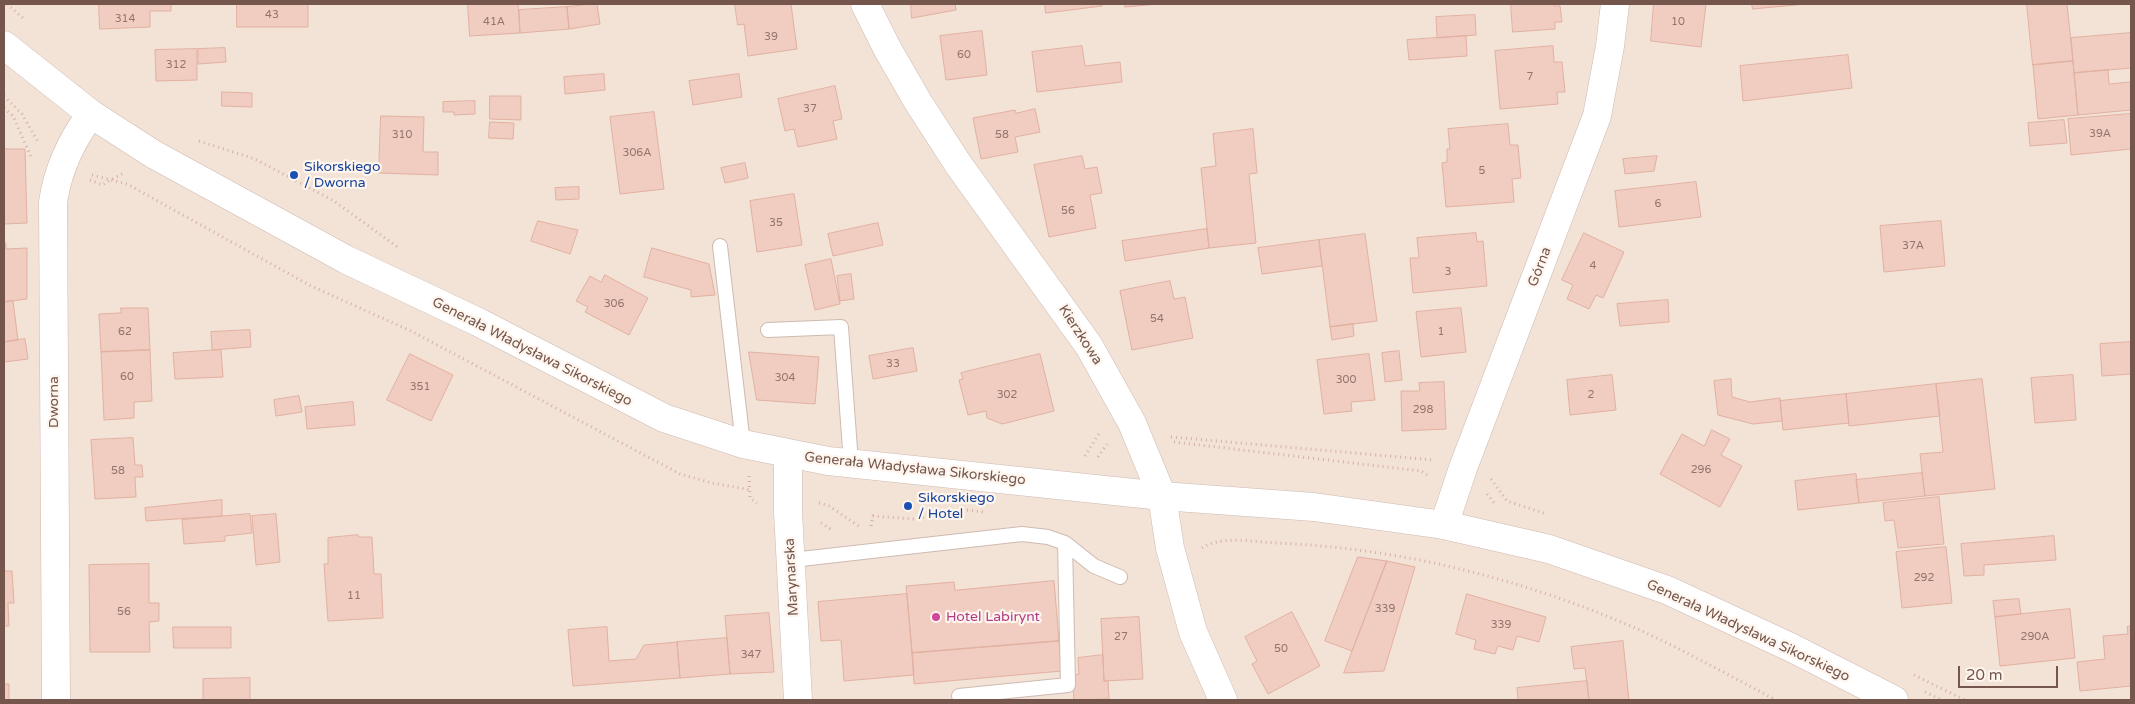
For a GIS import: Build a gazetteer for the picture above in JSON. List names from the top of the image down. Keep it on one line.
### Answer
{"streets":{"street":["Górna","Kierzkowa","Generała Władysława Sikorskiego","Dworna","Marynarska"]},"crossings":[["Górna","Generała Władysława Sikorskiego"],["Kierzkowa","Generała Władysława Sikorskiego"],["Generała Władysława Sikorskiego","Dworna"],["Generała Władysława Sikorskiego","Marynarska"]],"places":["Sikorskiego / Dworna","Sikorskiego / Hotel","Hotel Labirynt"],"house_numbers":["43","314","41A","10","39","60","312","7","37","39A","310","58","306A","5","6","56","35","37A","4","3","306","54","62","1","33","60","304","300","351","302","2","298","296","58","292","11","339","56","339","27","290A","50","347"],"scale_bar":"20 m"}
